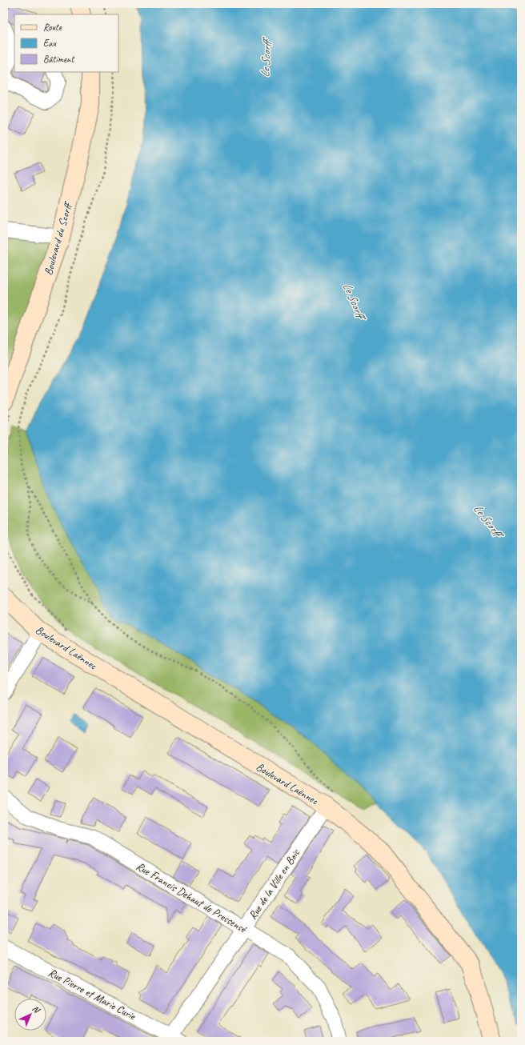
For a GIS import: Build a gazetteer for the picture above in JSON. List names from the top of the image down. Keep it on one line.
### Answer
{"streets":{"main road":["Boulevard du Scorff","Boulevard Laënnec"],"street":["Rue de la Ville en Bois","Rue Francis Dehaut de Pressensé","Rue Pierre et Marie Curie"]},"crossings":[["Boulevard Laënnec","Rue de la Ville en Bois"],["Rue de la Ville en Bois","Rue Francis Dehaut de Pressensé"],["Rue de la Ville en Bois","Rue Pierre et Marie Curie"]],"water":["Le Scorff"],"legend":["Route","Eau","Bâtiment"],"north":"top right"}
